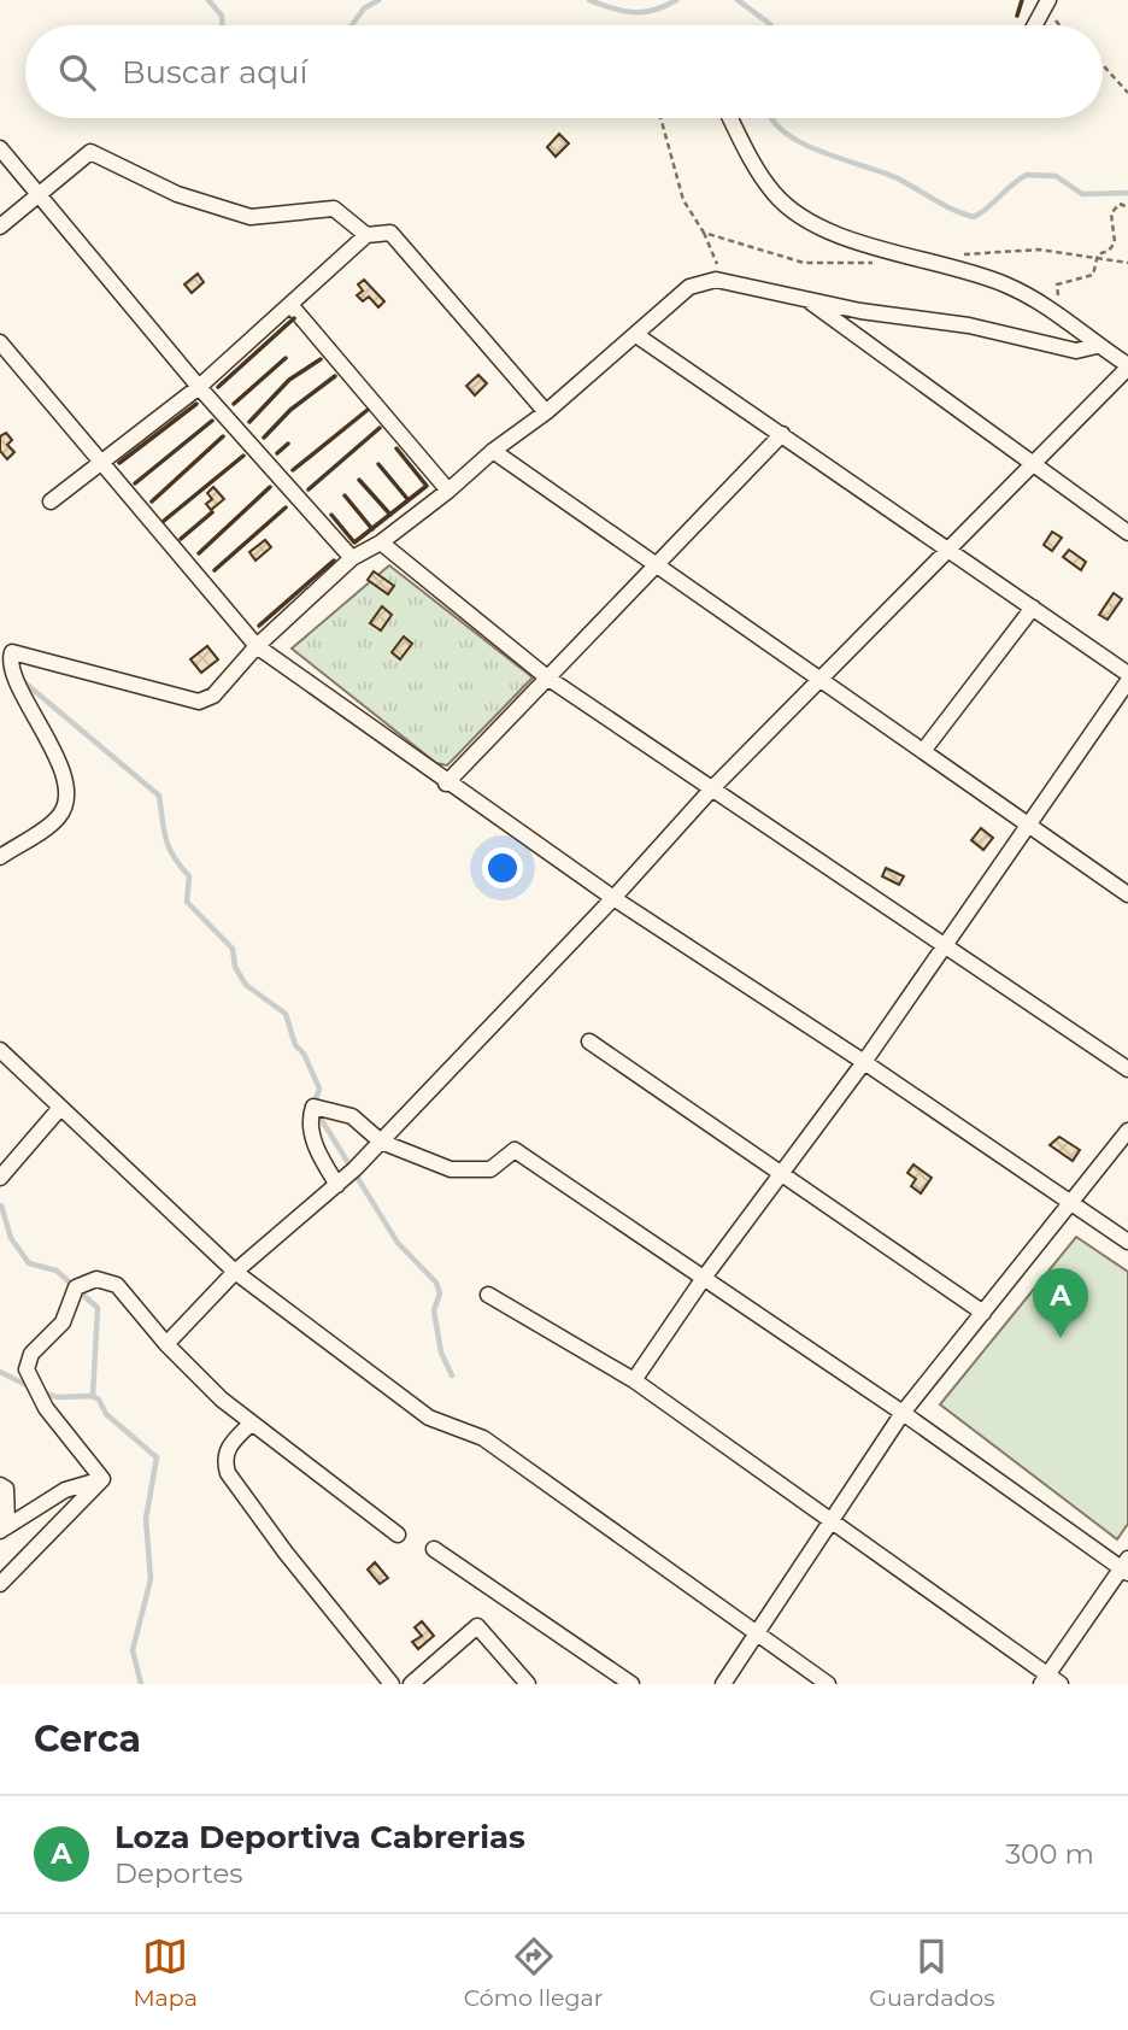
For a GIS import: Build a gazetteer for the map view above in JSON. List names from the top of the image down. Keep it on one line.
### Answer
{"page":{"search":"Buscar aquí","pins":"A","heading":"Cerca","list":[{"mark":"A","name":"Loza Deportiva Cabrerias","note":"Deportes","value":"300 m"}],"nav":["Mapa","Cómo llegar","Guardados"]}}
